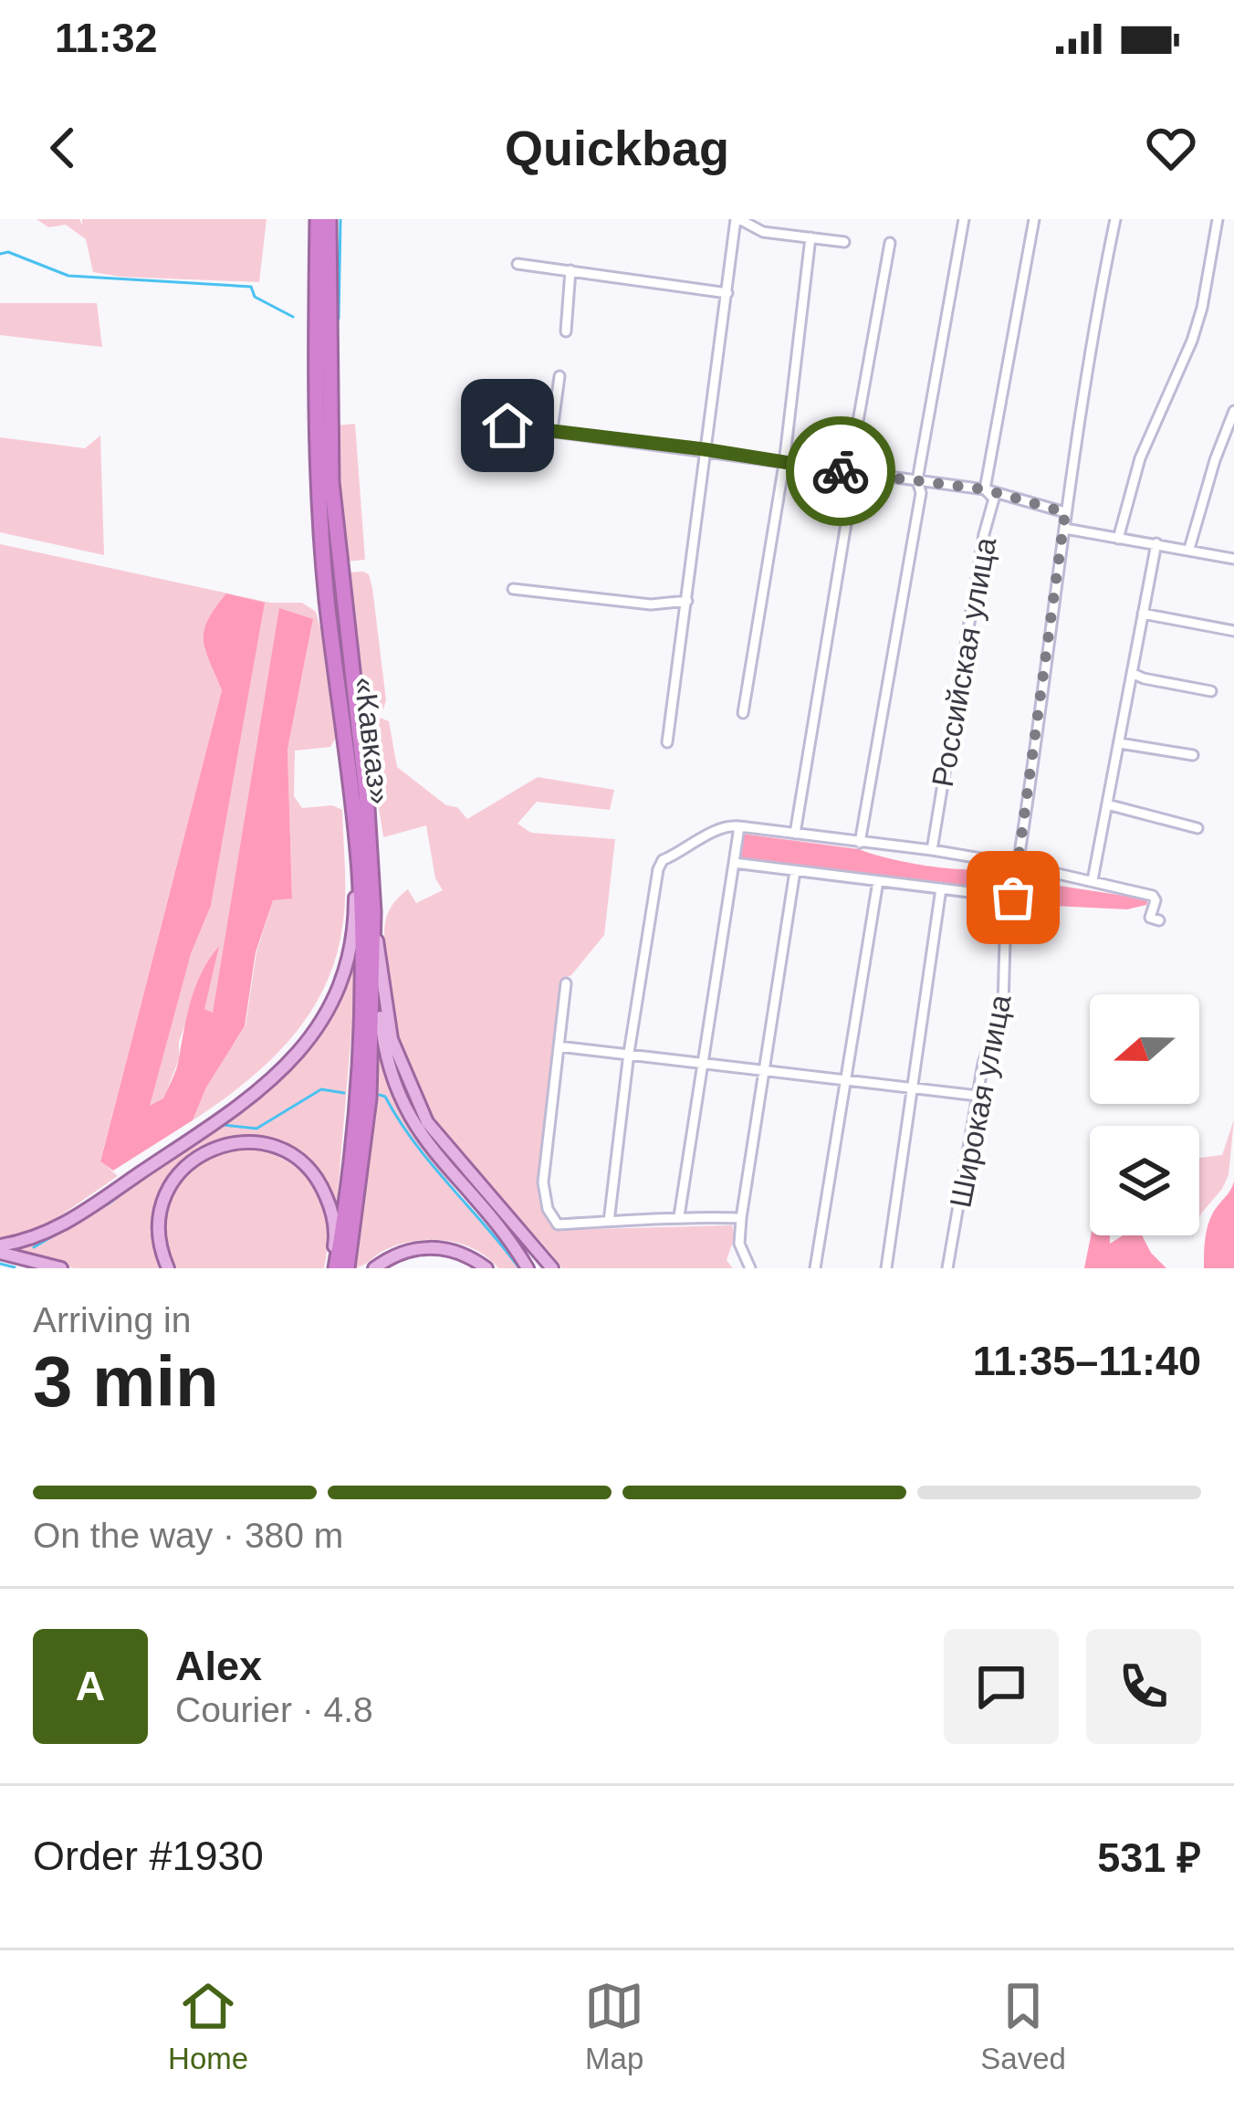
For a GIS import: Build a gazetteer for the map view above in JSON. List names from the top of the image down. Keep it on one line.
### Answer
{"streets":{"highway":["«Кавказ»"],"street":["Российская улица","Широкая улица"]},"north":"left","page":{"status":"11:32","header":"Quickbag","heading":["3 min","Arriving in","11:35–11:40"],"panel":["Alex","Courier · 4.8","Order #1930","531 ₽"],"bar":"On the way · 380 m","round":"A","tabs":["Home","Map","Saved"]}}
